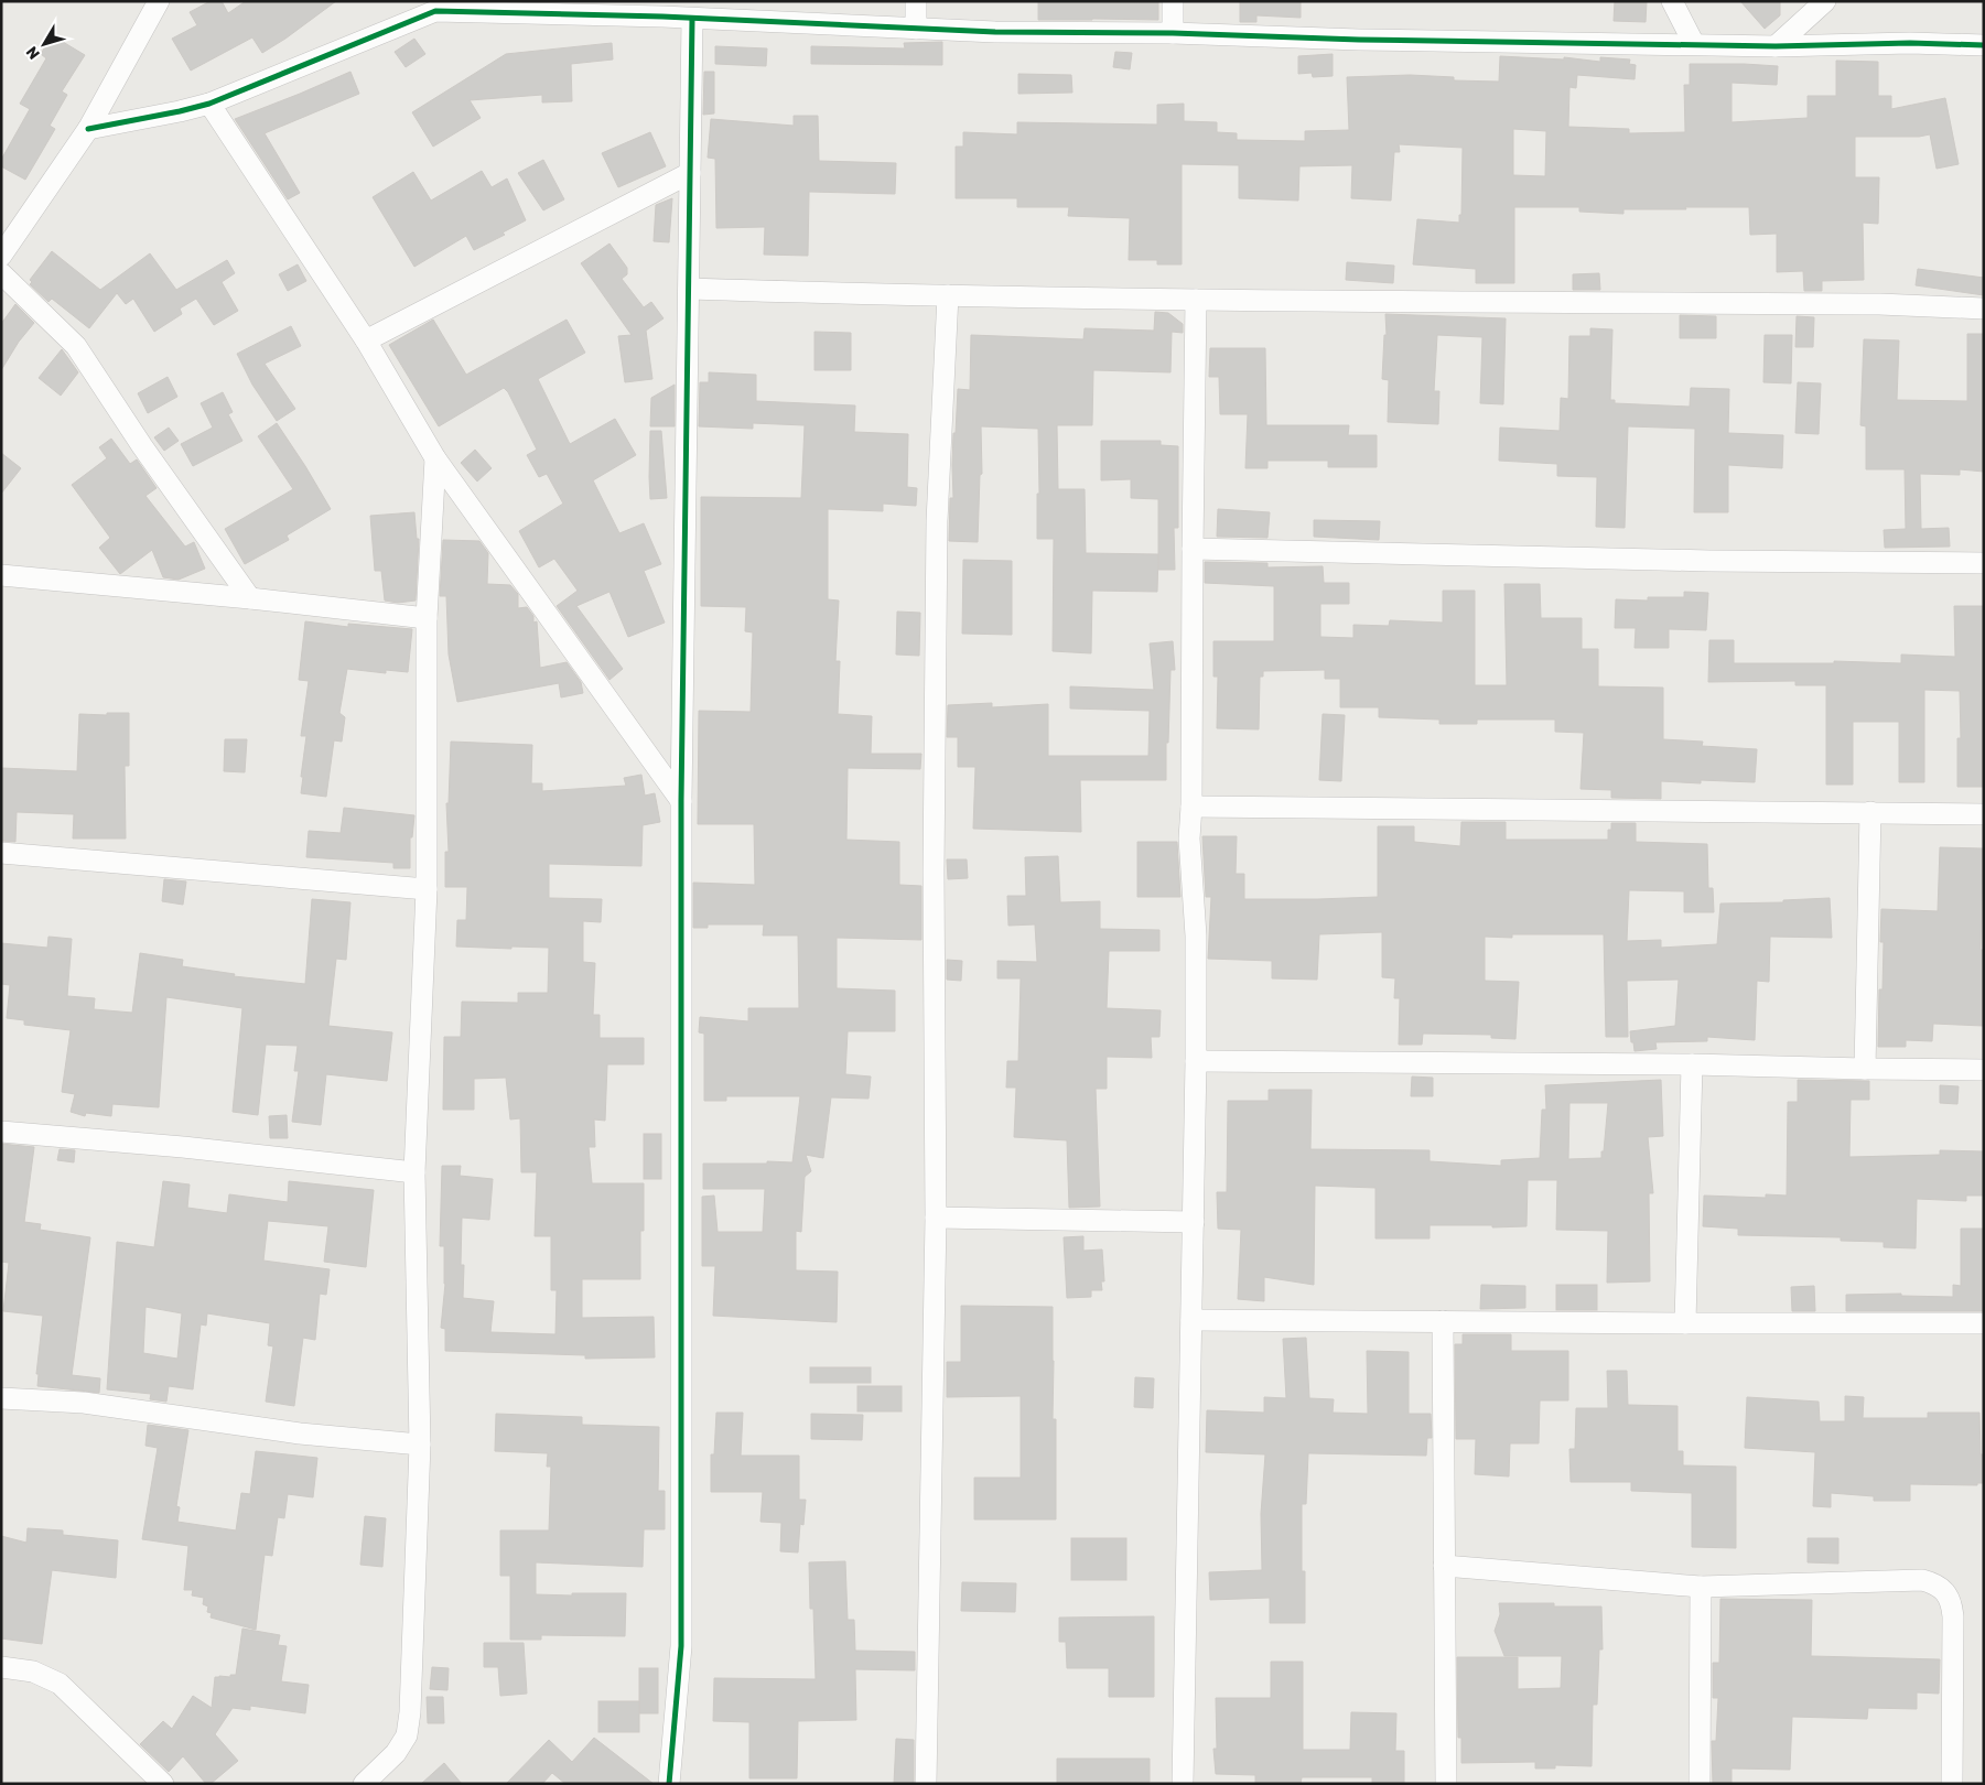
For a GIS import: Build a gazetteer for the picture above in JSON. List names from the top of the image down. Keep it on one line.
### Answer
{"north":"bottom left"}
